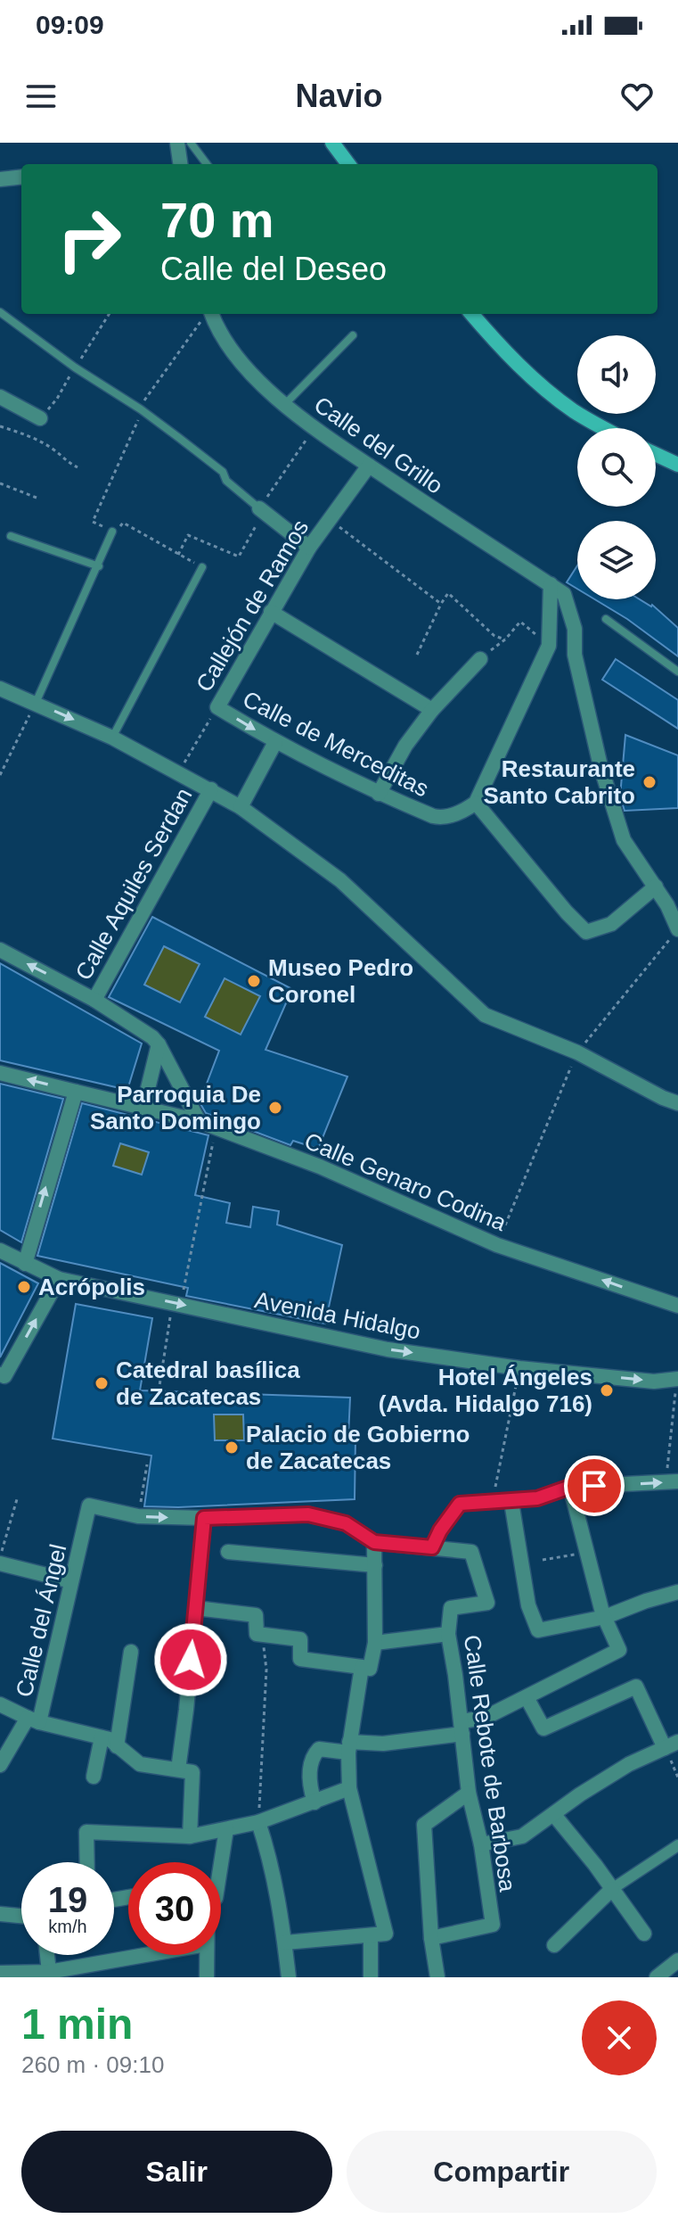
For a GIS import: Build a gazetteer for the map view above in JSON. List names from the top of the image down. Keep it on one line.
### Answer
{"streets":{"street":["Calle del Grillo","Callejón de Ramos","Calle de Merceditas","Calle Aquiles Serdan","Calle Genaro Codina","Avenida Hidalgo","Calle del Ángel","Calle Rebote de Barbosa"]},"crossings":[["Calle del Grillo","Callejón de Ramos"],["Callejón de Ramos","Calle de Merceditas"]],"one_way":["Calle Genaro Codina","Avenida Hidalgo"],"places":["Restaurante Santo Cabrito","Museo Pedro Coronel","Parroquia De Santo Domingo","Acrópolis","Catedral basílica de Zacatecas","Hotel Ángeles (Avda. Hidalgo 716)","Palacio de Gobierno de Zacatecas"],"page":{"status":"09:09","header":"Navio","turn":["70 m","Calle del Deseo"],"speed":"19 km/h","limit":"30","heading":["1 min","260 m · 09:10"],"buttons":["Salir","Compartir"]}}
